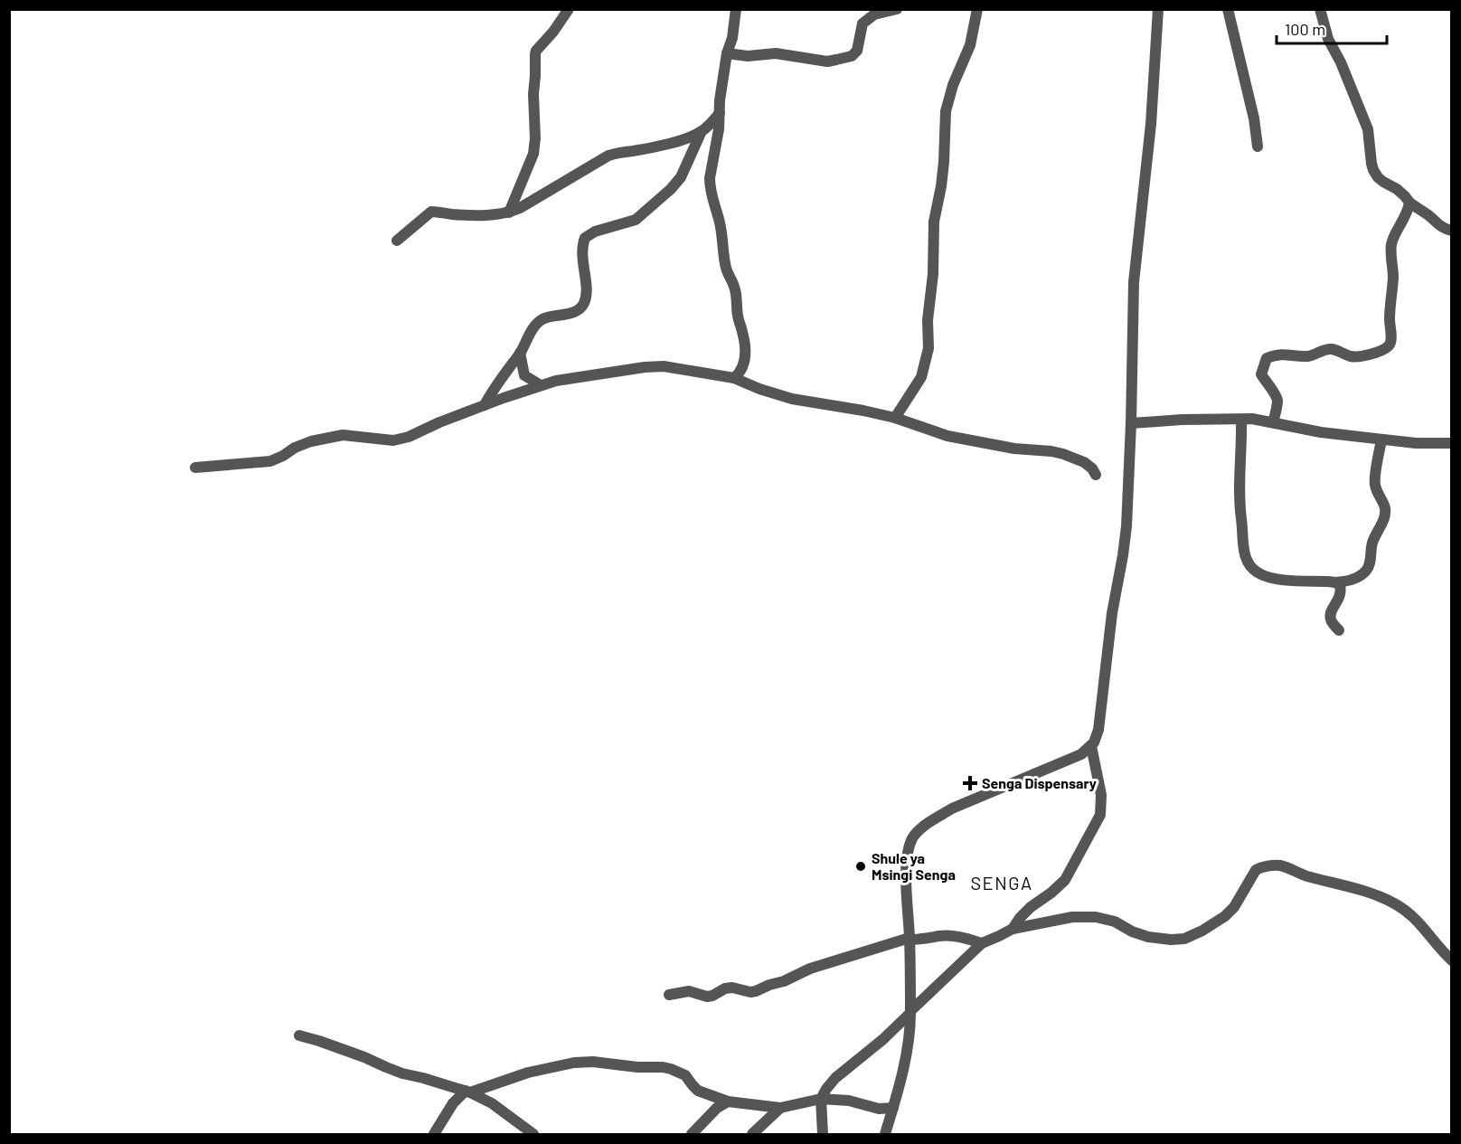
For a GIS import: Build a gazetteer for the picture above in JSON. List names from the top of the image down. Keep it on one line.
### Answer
{"districts":["SENGA"],"places":{"health":["Senga Dispensary"],"other":["Shule ya Msingi Senga"]},"scale_bar":"100 m"}
